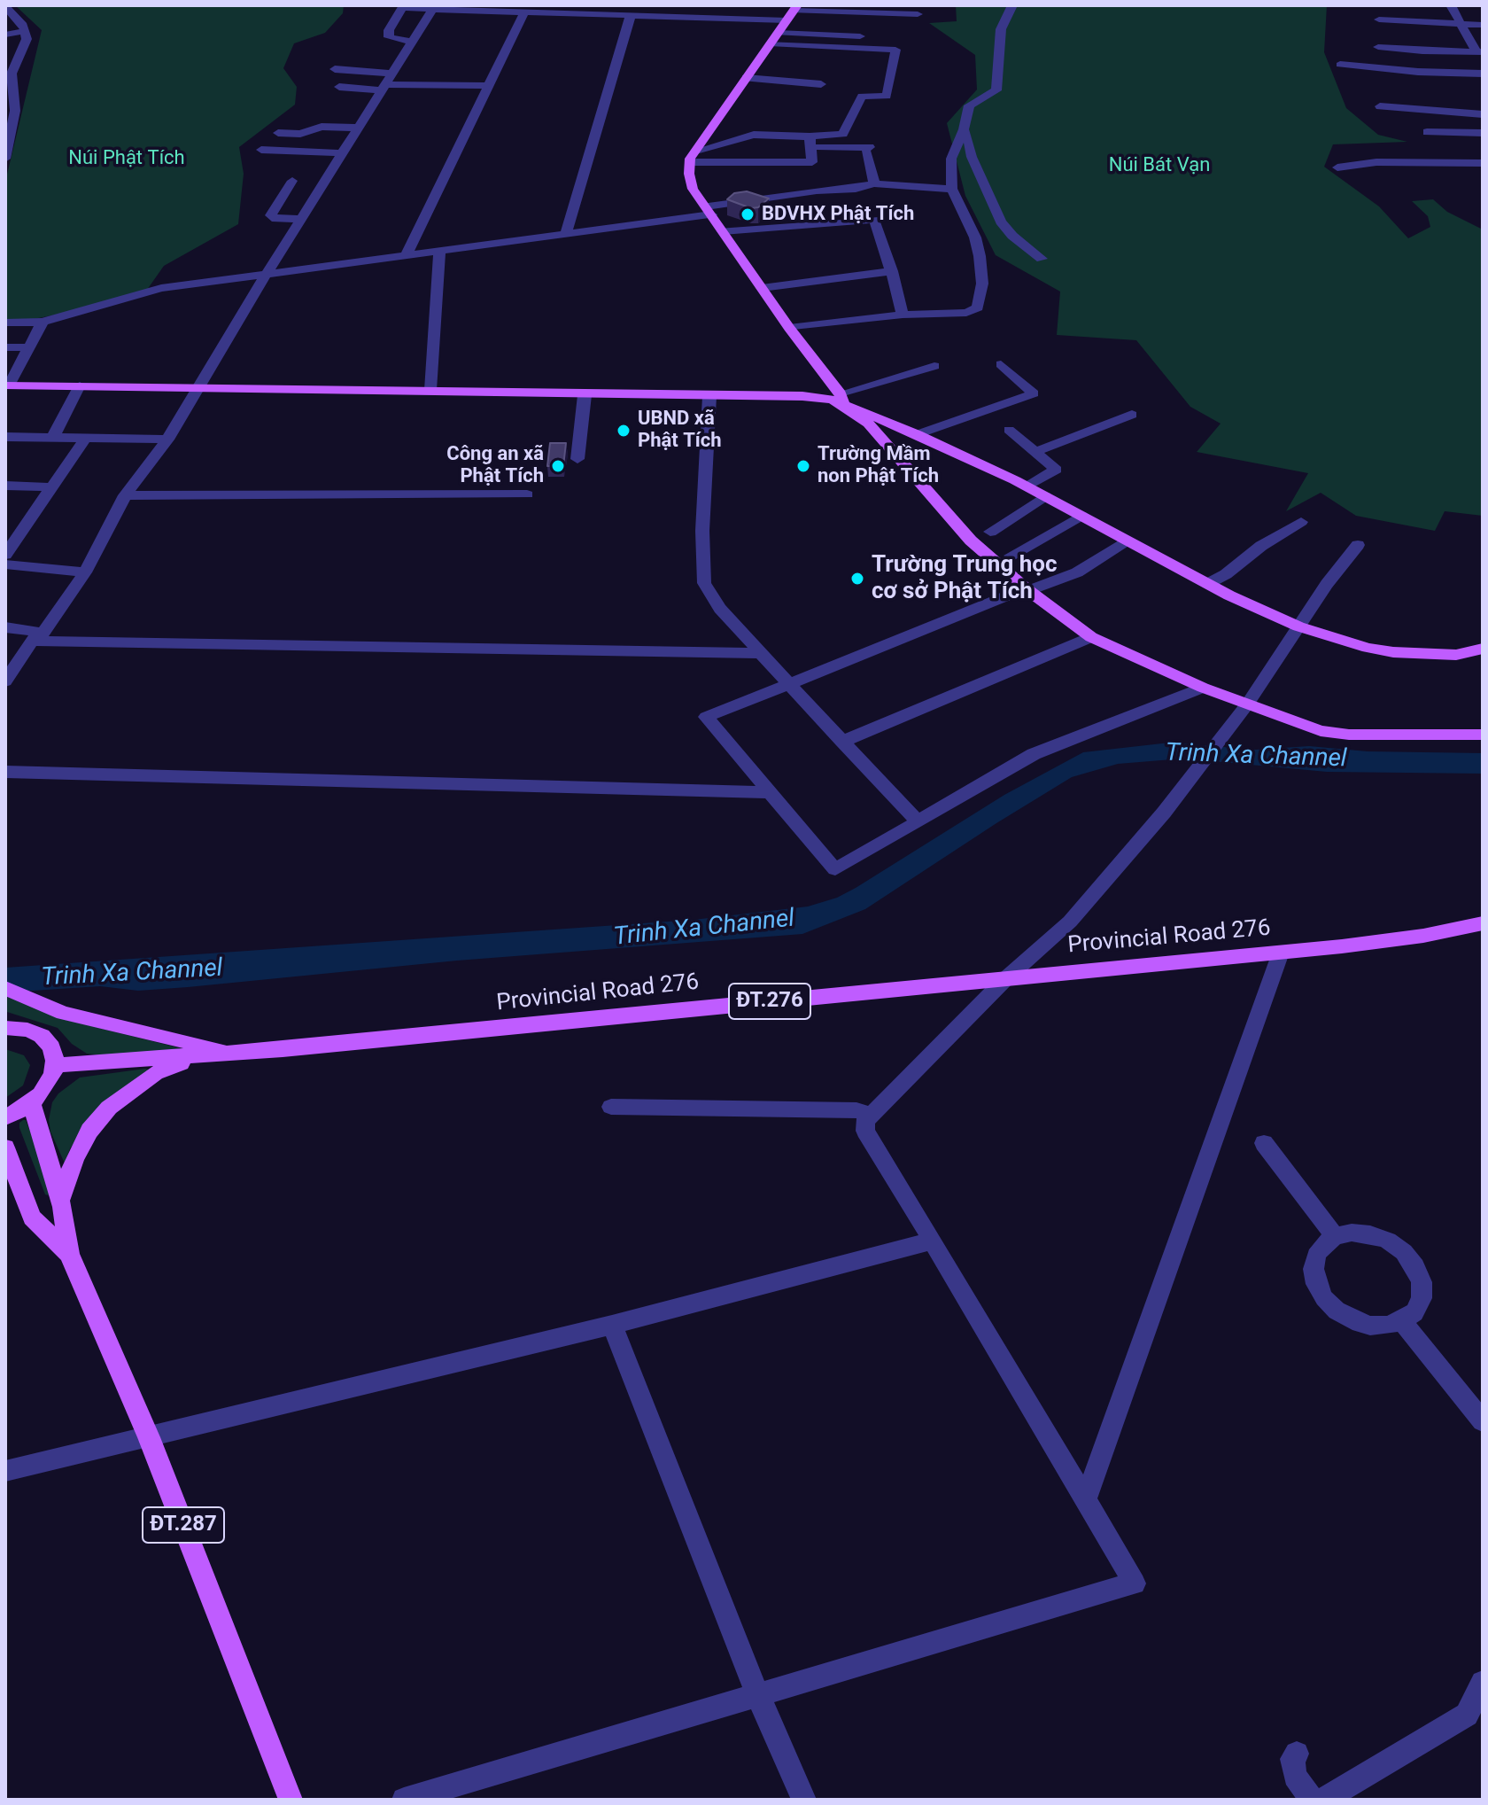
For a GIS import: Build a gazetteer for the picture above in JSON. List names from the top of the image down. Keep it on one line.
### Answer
{"streets":{"main road":["Provincial Road 276","ĐT.276","ĐT.287"]},"water":["Trinh Xa Channel"],"parks":["Núi Phật Tích","Núi Bát Vạn"],"places":["BDVHX Phật Tích","UBND xã Phật Tích","Công an xã Phật Tích","Trường Mầm non Phật Tích","Trường Trung học cơ sở Phật Tích"]}
